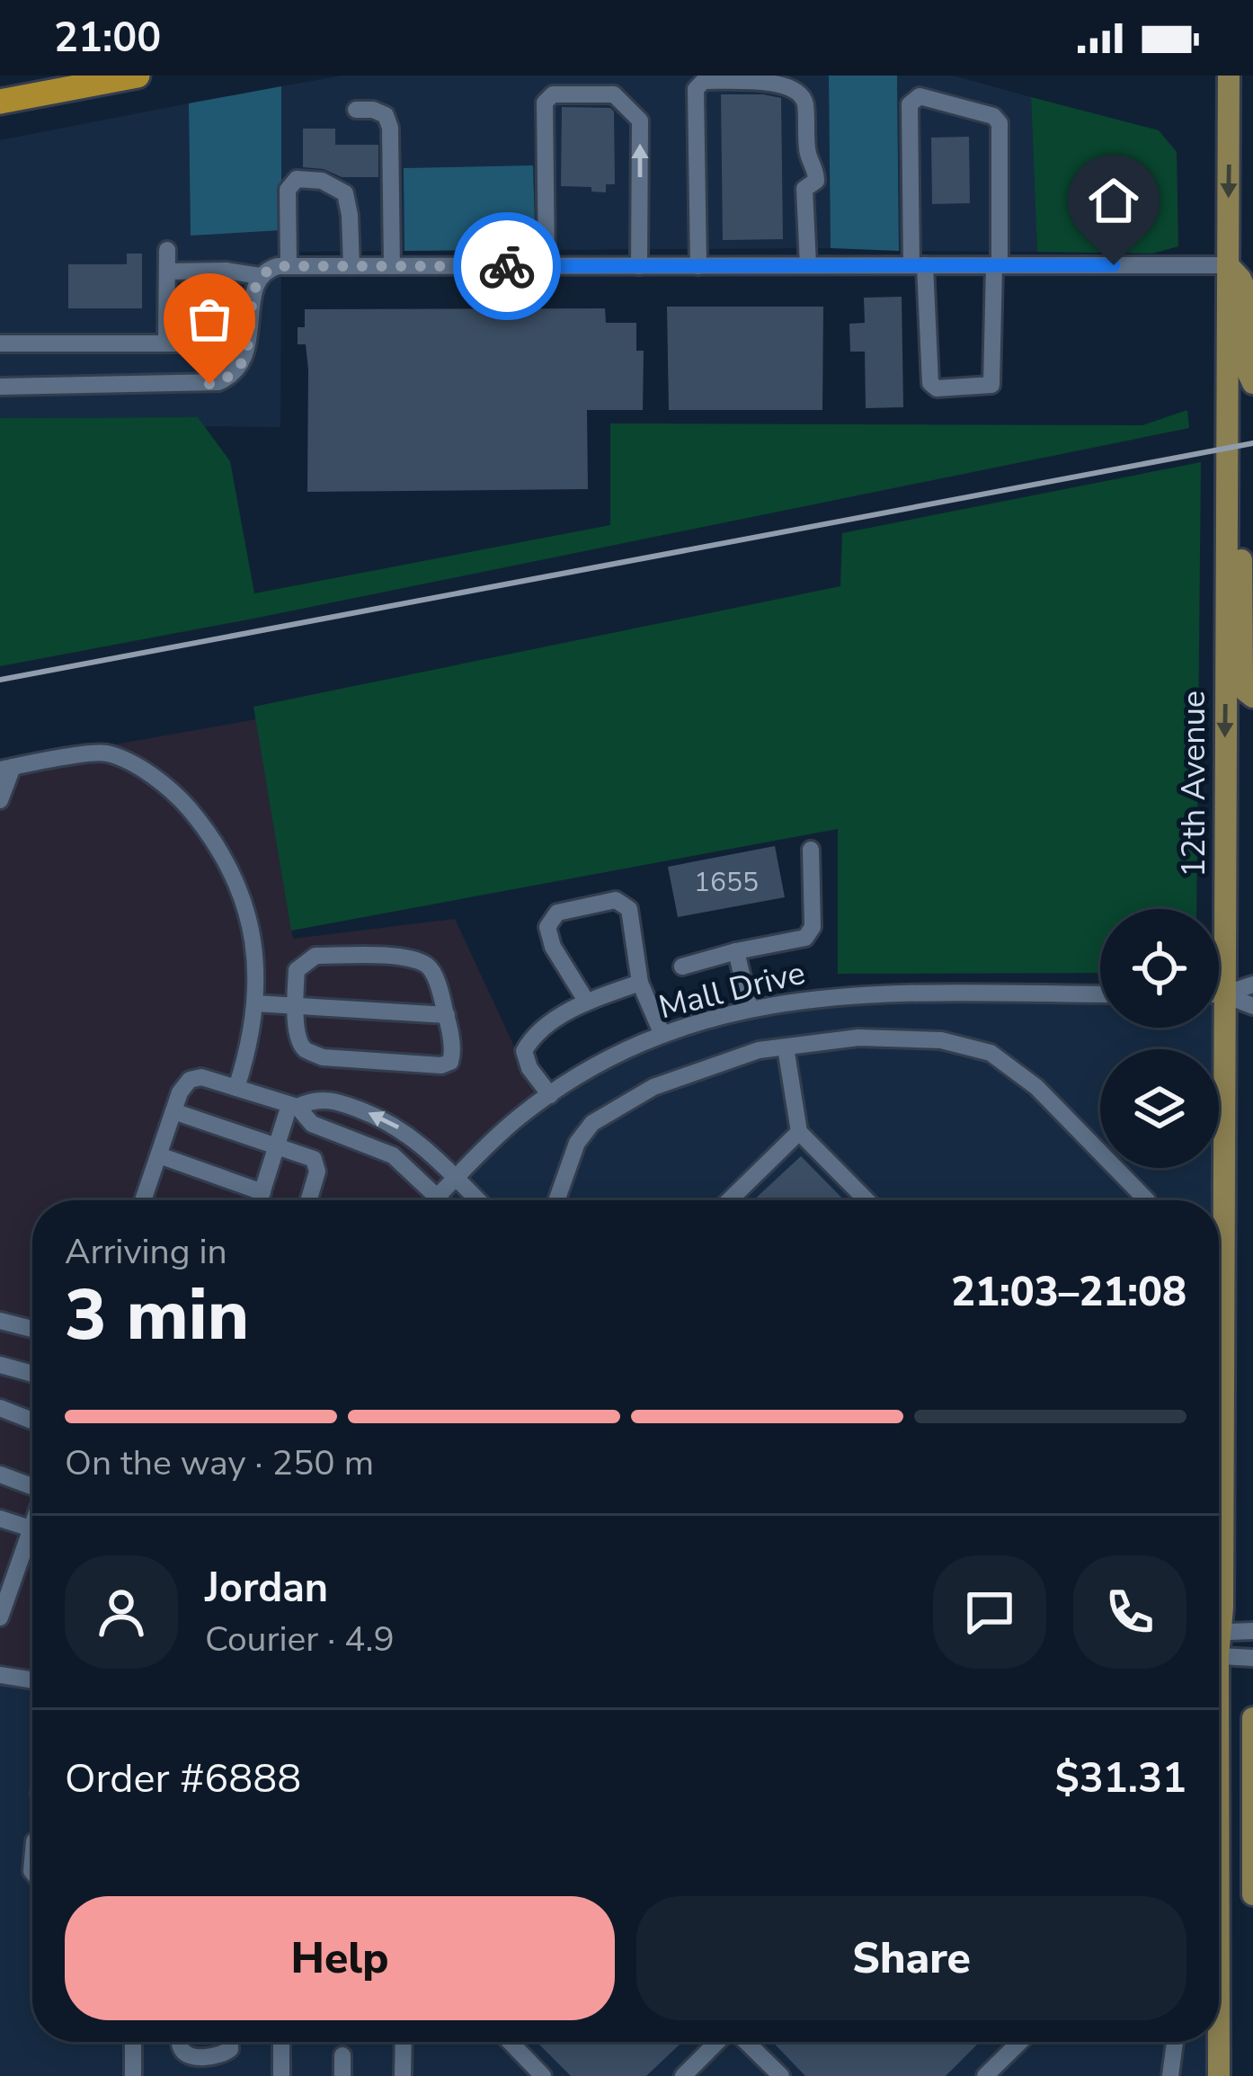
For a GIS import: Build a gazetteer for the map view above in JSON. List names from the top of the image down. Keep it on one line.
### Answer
{"streets":{"main road":["12th Avenue"],"street":["Mall Drive"]},"house_numbers":["1655"],"page":{"status":"21:00","heading":["3 min","Arriving in","21:03–21:08"],"panel":["Jordan","Courier · 4.9","Order #6888","$31.31"],"bar":"On the way · 250 m","buttons":["Help","Share"]}}
